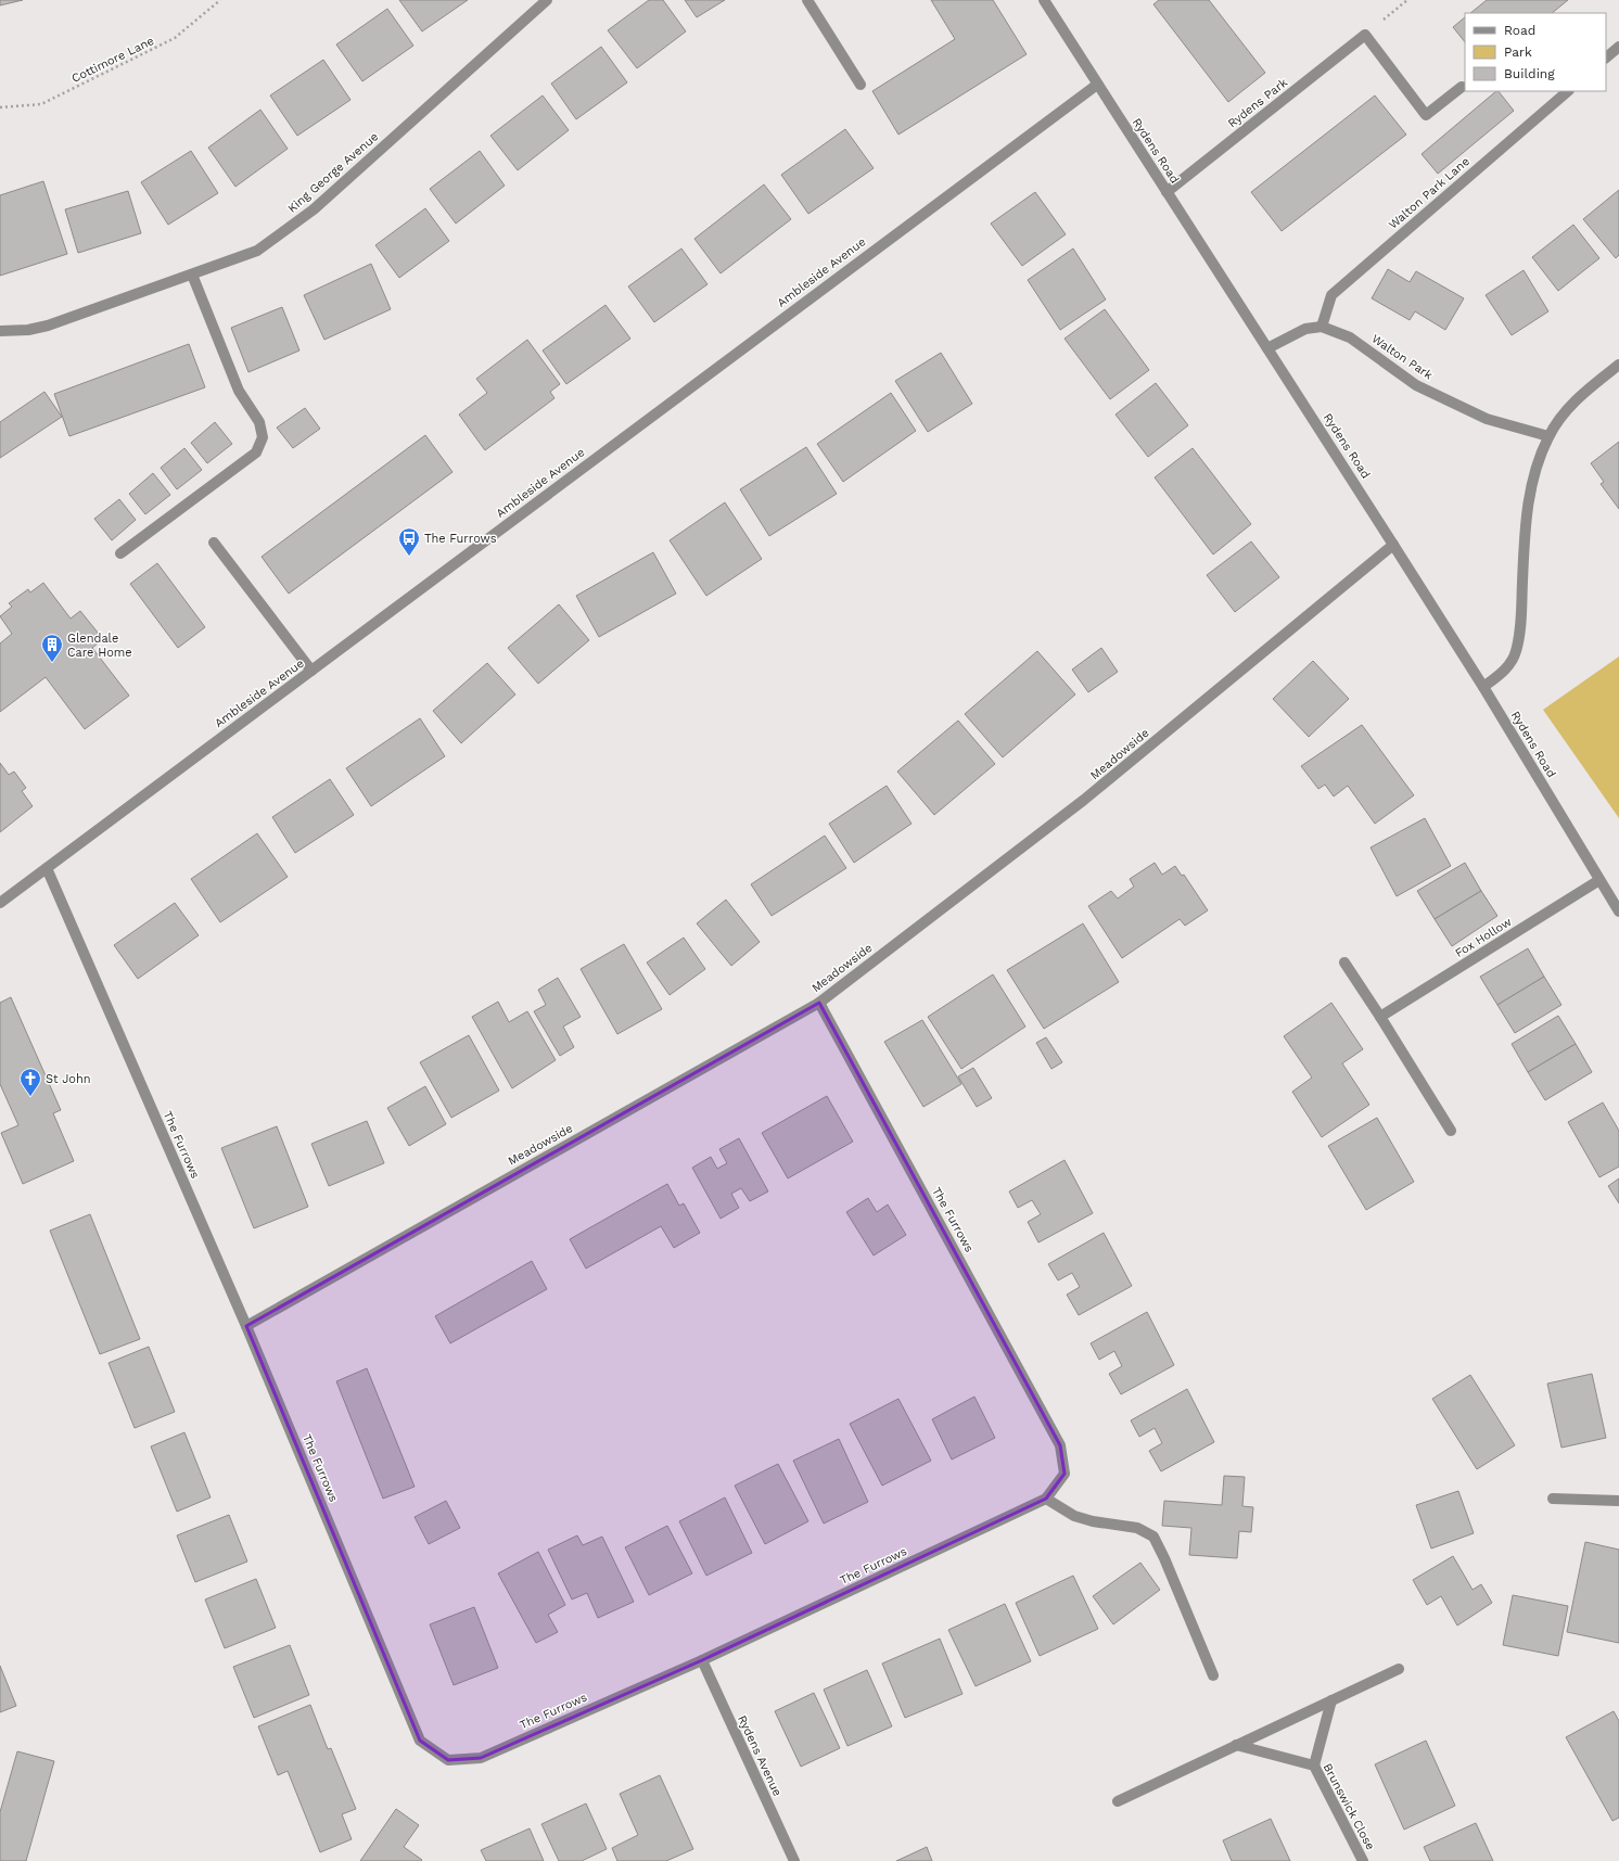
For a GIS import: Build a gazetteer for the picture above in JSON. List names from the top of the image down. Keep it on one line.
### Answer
{"streets":{"street":["Rydens Park","Rydens Road","King George Avenue","Walton Park Lane","Ambleside Avenue","Walton Park","Meadowside","Fox Hollow","The Furrows","Rydens Avenue","Brunswick Close"],"path":["Cottimore Lane"]},"crossings":[["Rydens Park","Rydens Road"],["Rydens Road","Ambleside Avenue"],["Rydens Road","Meadowside"],["Rydens Road","Fox Hollow"],["Walton Park Lane","Walton Park"],["Ambleside Avenue","The Furrows"],["Meadowside","The Furrows"],["The Furrows","Rydens Avenue"]],"places":{"bus stop":["The Furrows"],"building":["Glendale Care Home"],"church":["St John"]},"legend":["Road","Park","Building"]}
